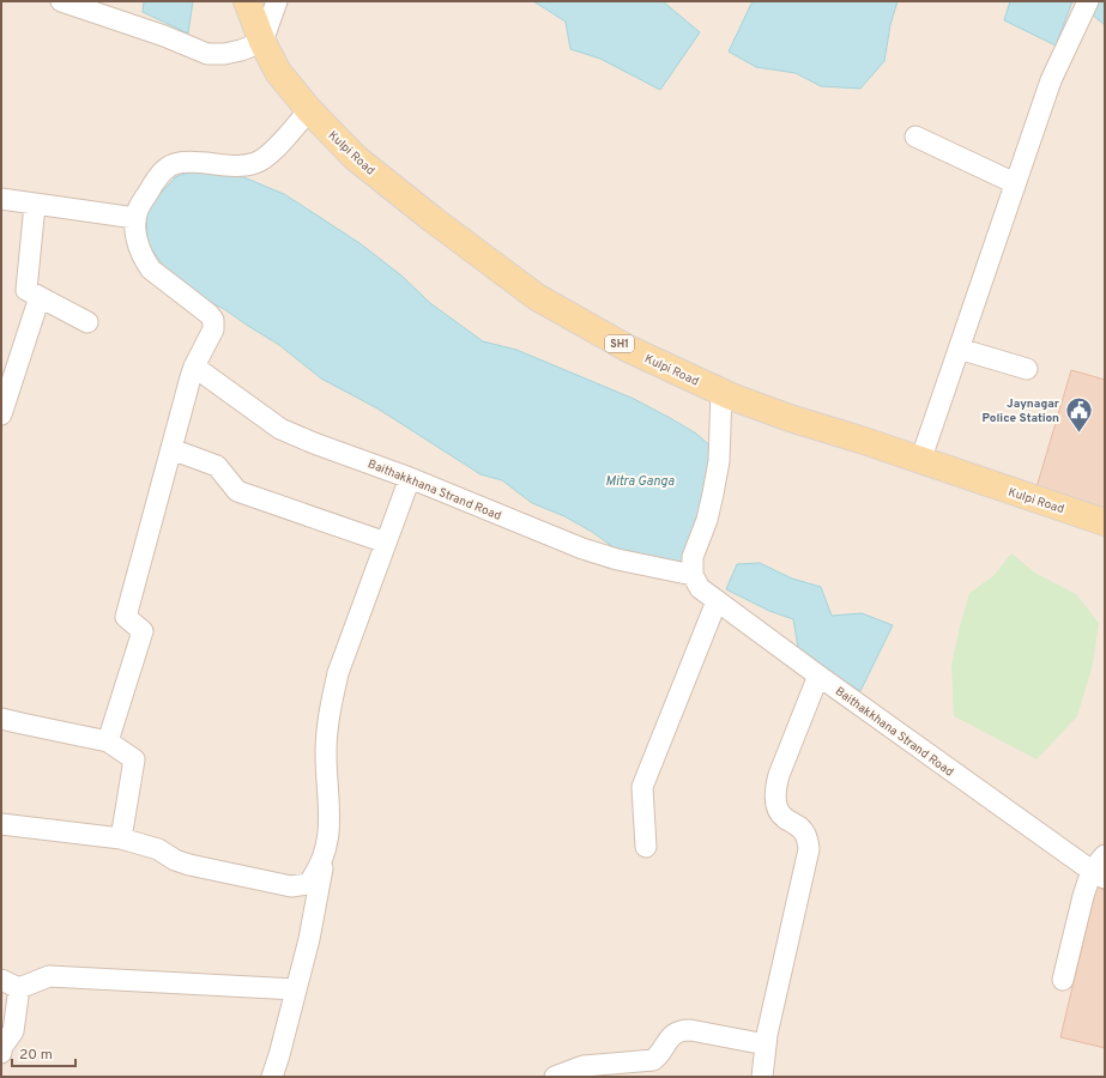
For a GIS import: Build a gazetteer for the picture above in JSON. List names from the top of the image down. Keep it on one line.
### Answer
{"streets":{"main road":["Kulpi Road","SH1"],"street":["Baithakkhana Strand Road"]},"water":["Mitra Ganga"],"places":{"public building":["Jaynagar Police Station"]},"scale_bar":"20 m"}
